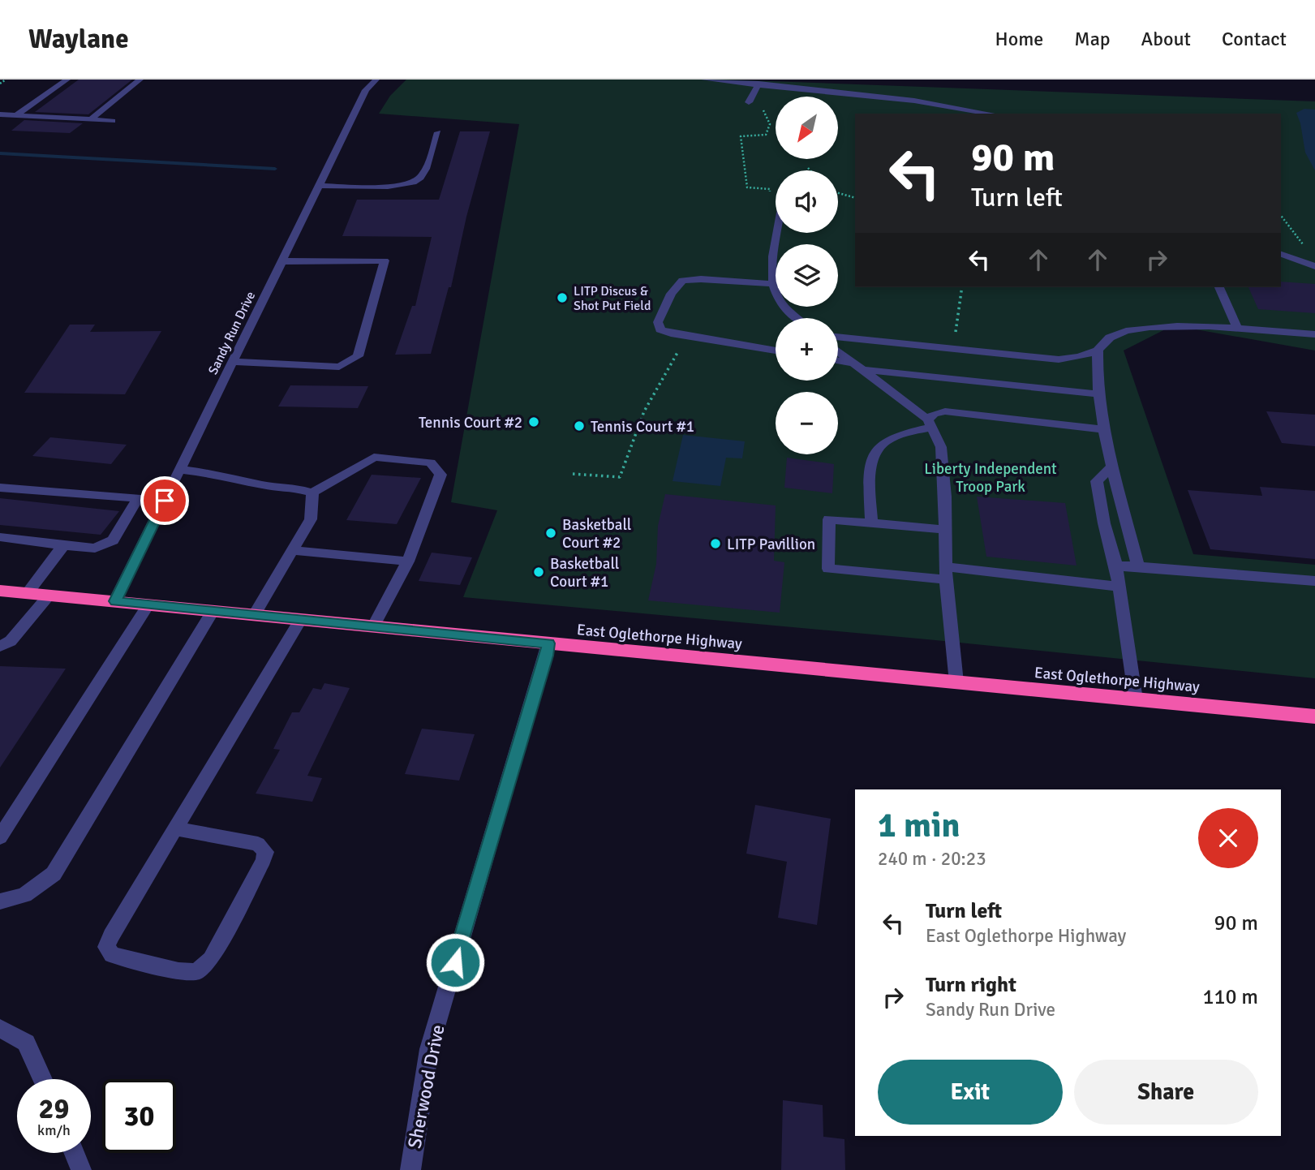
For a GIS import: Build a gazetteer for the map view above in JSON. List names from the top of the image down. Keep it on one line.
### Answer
{"streets":{"highway":["East Oglethorpe Highway"],"street":["Sandy Run Drive","Sherwood Drive"]},"crossings":[["Sandy Run Drive","East Oglethorpe Highway"],["East Oglethorpe Highway","Sherwood Drive"]],"parks":["Liberty Independent Troop Park"],"places":["LITP Discus & Shot Put Field","Tennis Court #2","Tennis Court #1","Basketball Court #2","LITP Pavillion","Basketball Court #1"],"north":"bottom left","page":{"header":"Waylane","nav":["Home","Map","About","Contact"],"map_buttons":["+","−"],"turn":["90 m","Turn left"],"heading":["1 min","240 m · 20:23"],"list":[{"name":"Turn left","note":"East Oglethorpe Highway","value":"90 m"},{"name":"Turn right","note":"Sandy Run Drive","value":"110 m"}],"buttons":["Exit","Share"],"speed":"29 km/h","limit":"30"}}
